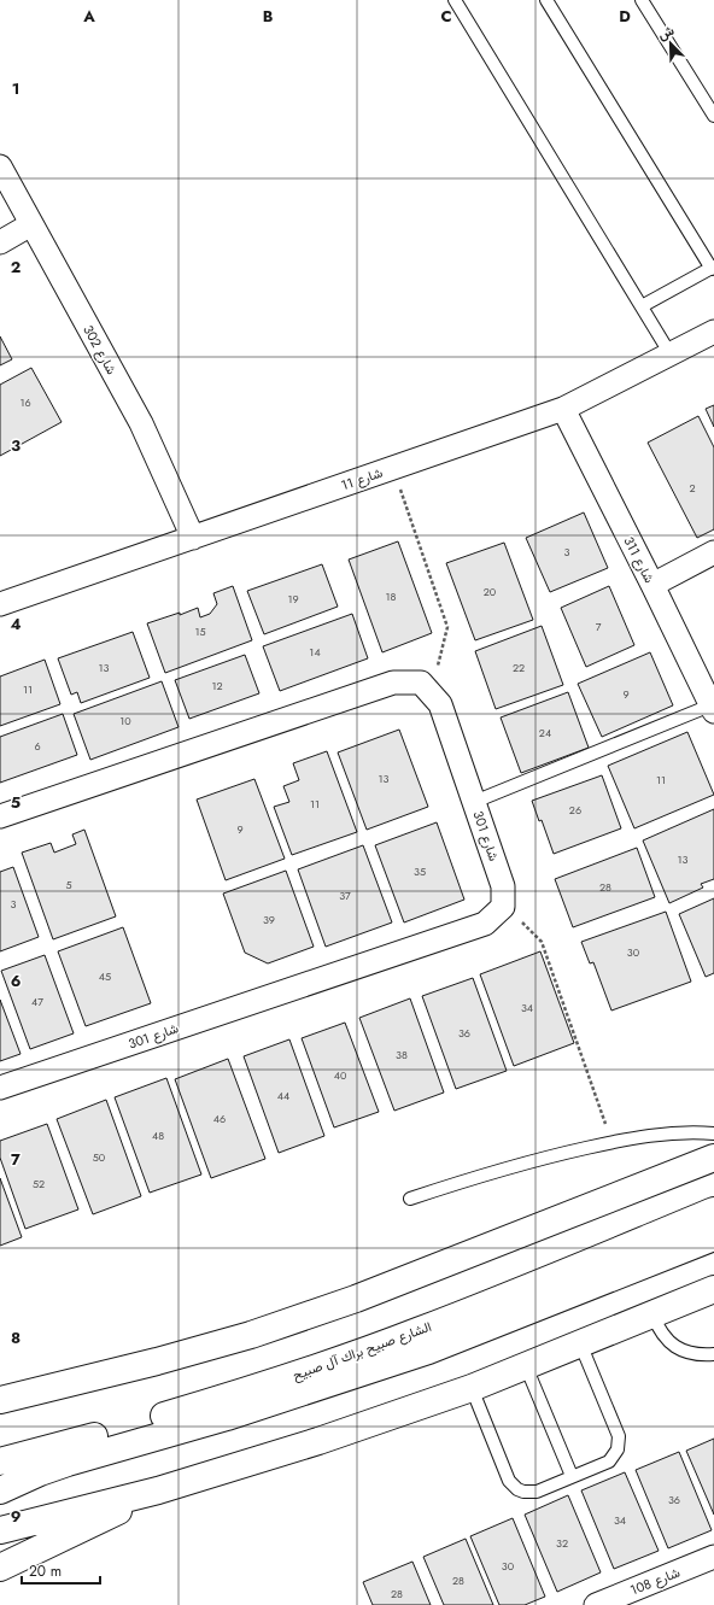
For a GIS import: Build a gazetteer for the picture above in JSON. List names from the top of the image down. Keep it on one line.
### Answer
{"streets":{"main road":["الشارع صبيح براك آل صبيح"],"street":["شارع 302","شارع 11","شارع 311","شارع 301","شارع 108"]},"crossings":[["شارع 302","شارع 11"],["شارع 11","شارع 311"]],"house_numbers":["16","2","3","20","18","19","7","15","14","13","22","12","11","9","10","24","6","13","11","11","26","9","13","35","5","28","37","3","39","30","45","47","34","36","38","40","44","46","48","50","52","36","34","32","30","28","28"],"scale_bar":"20 m","north":"top left","grid":{"columns":["A","B","C","D"],"rows":["1","2","3","4","5","6","7","8","9"]}}
